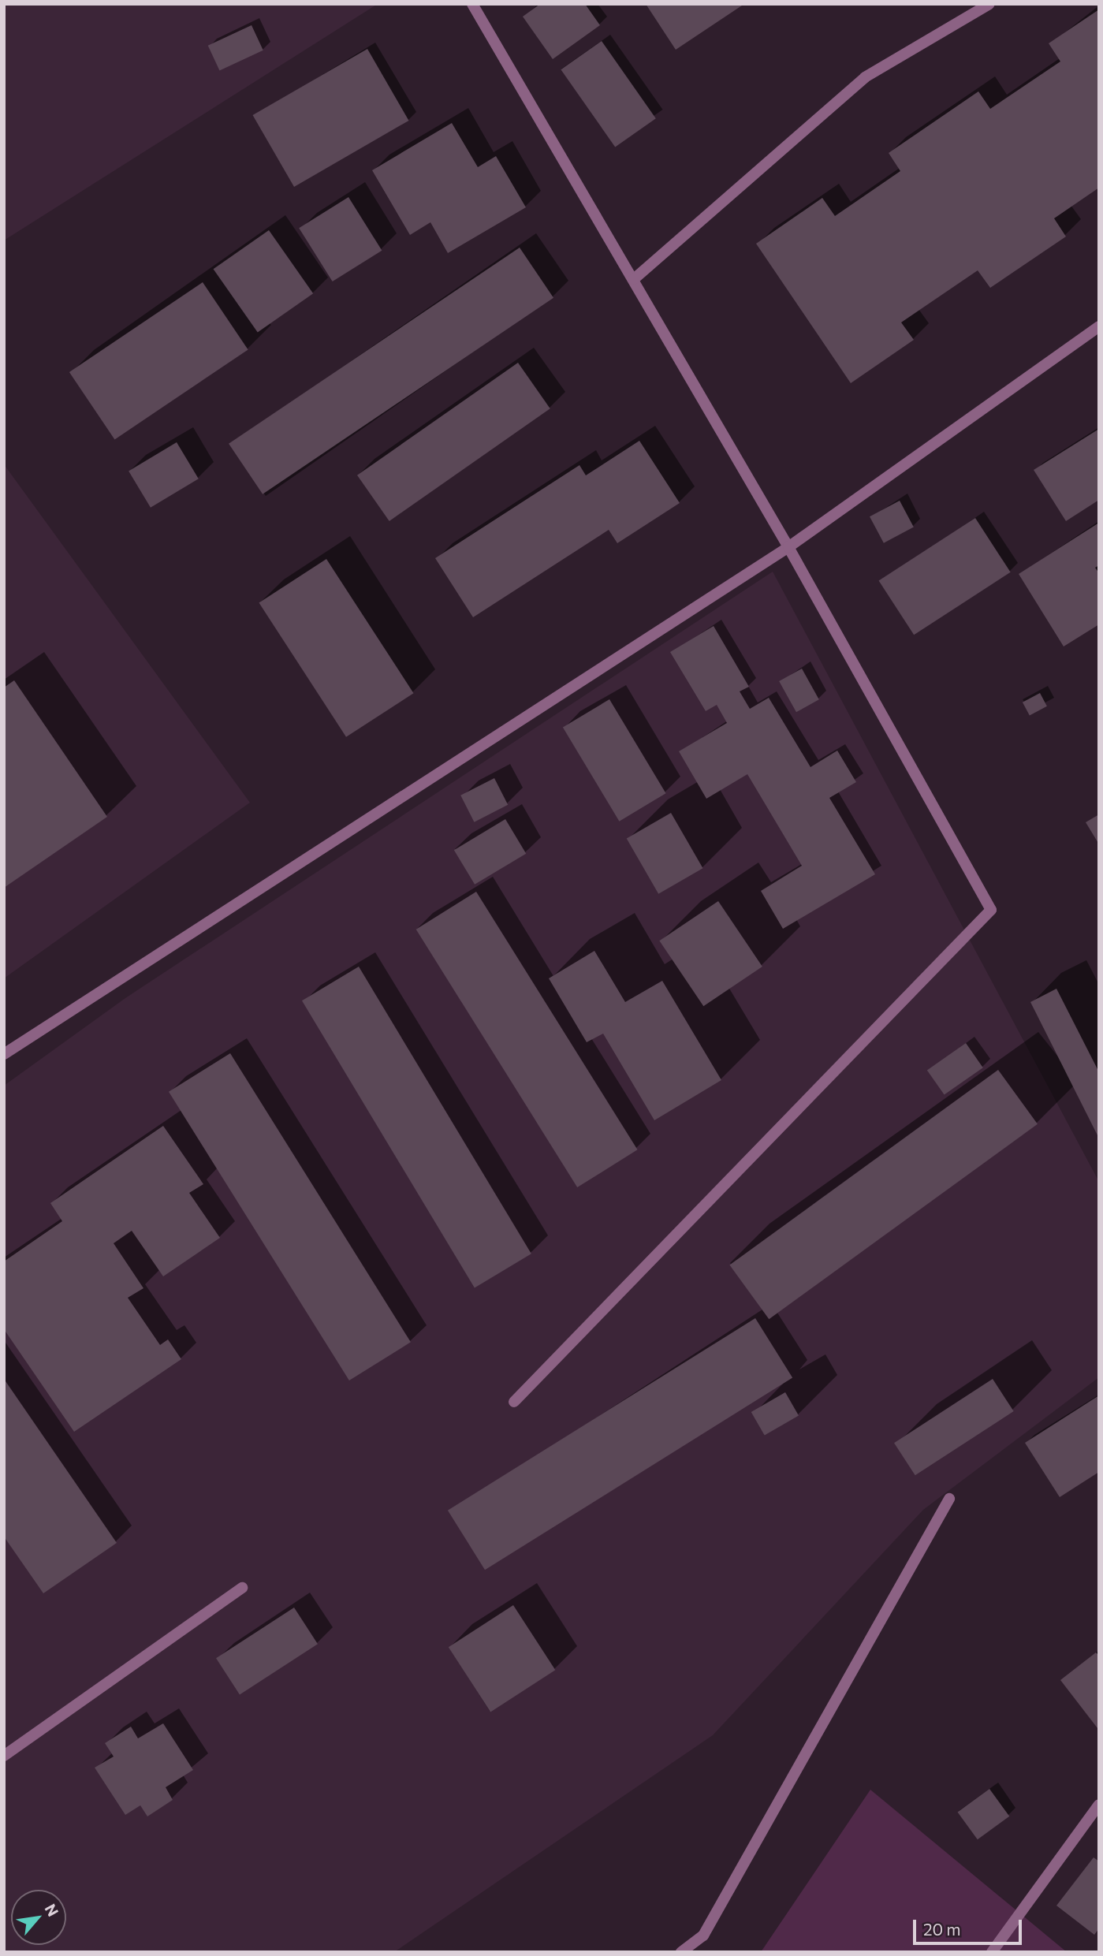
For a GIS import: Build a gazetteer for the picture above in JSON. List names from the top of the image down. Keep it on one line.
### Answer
{"scale_bar":"20 m","north":"top right"}
